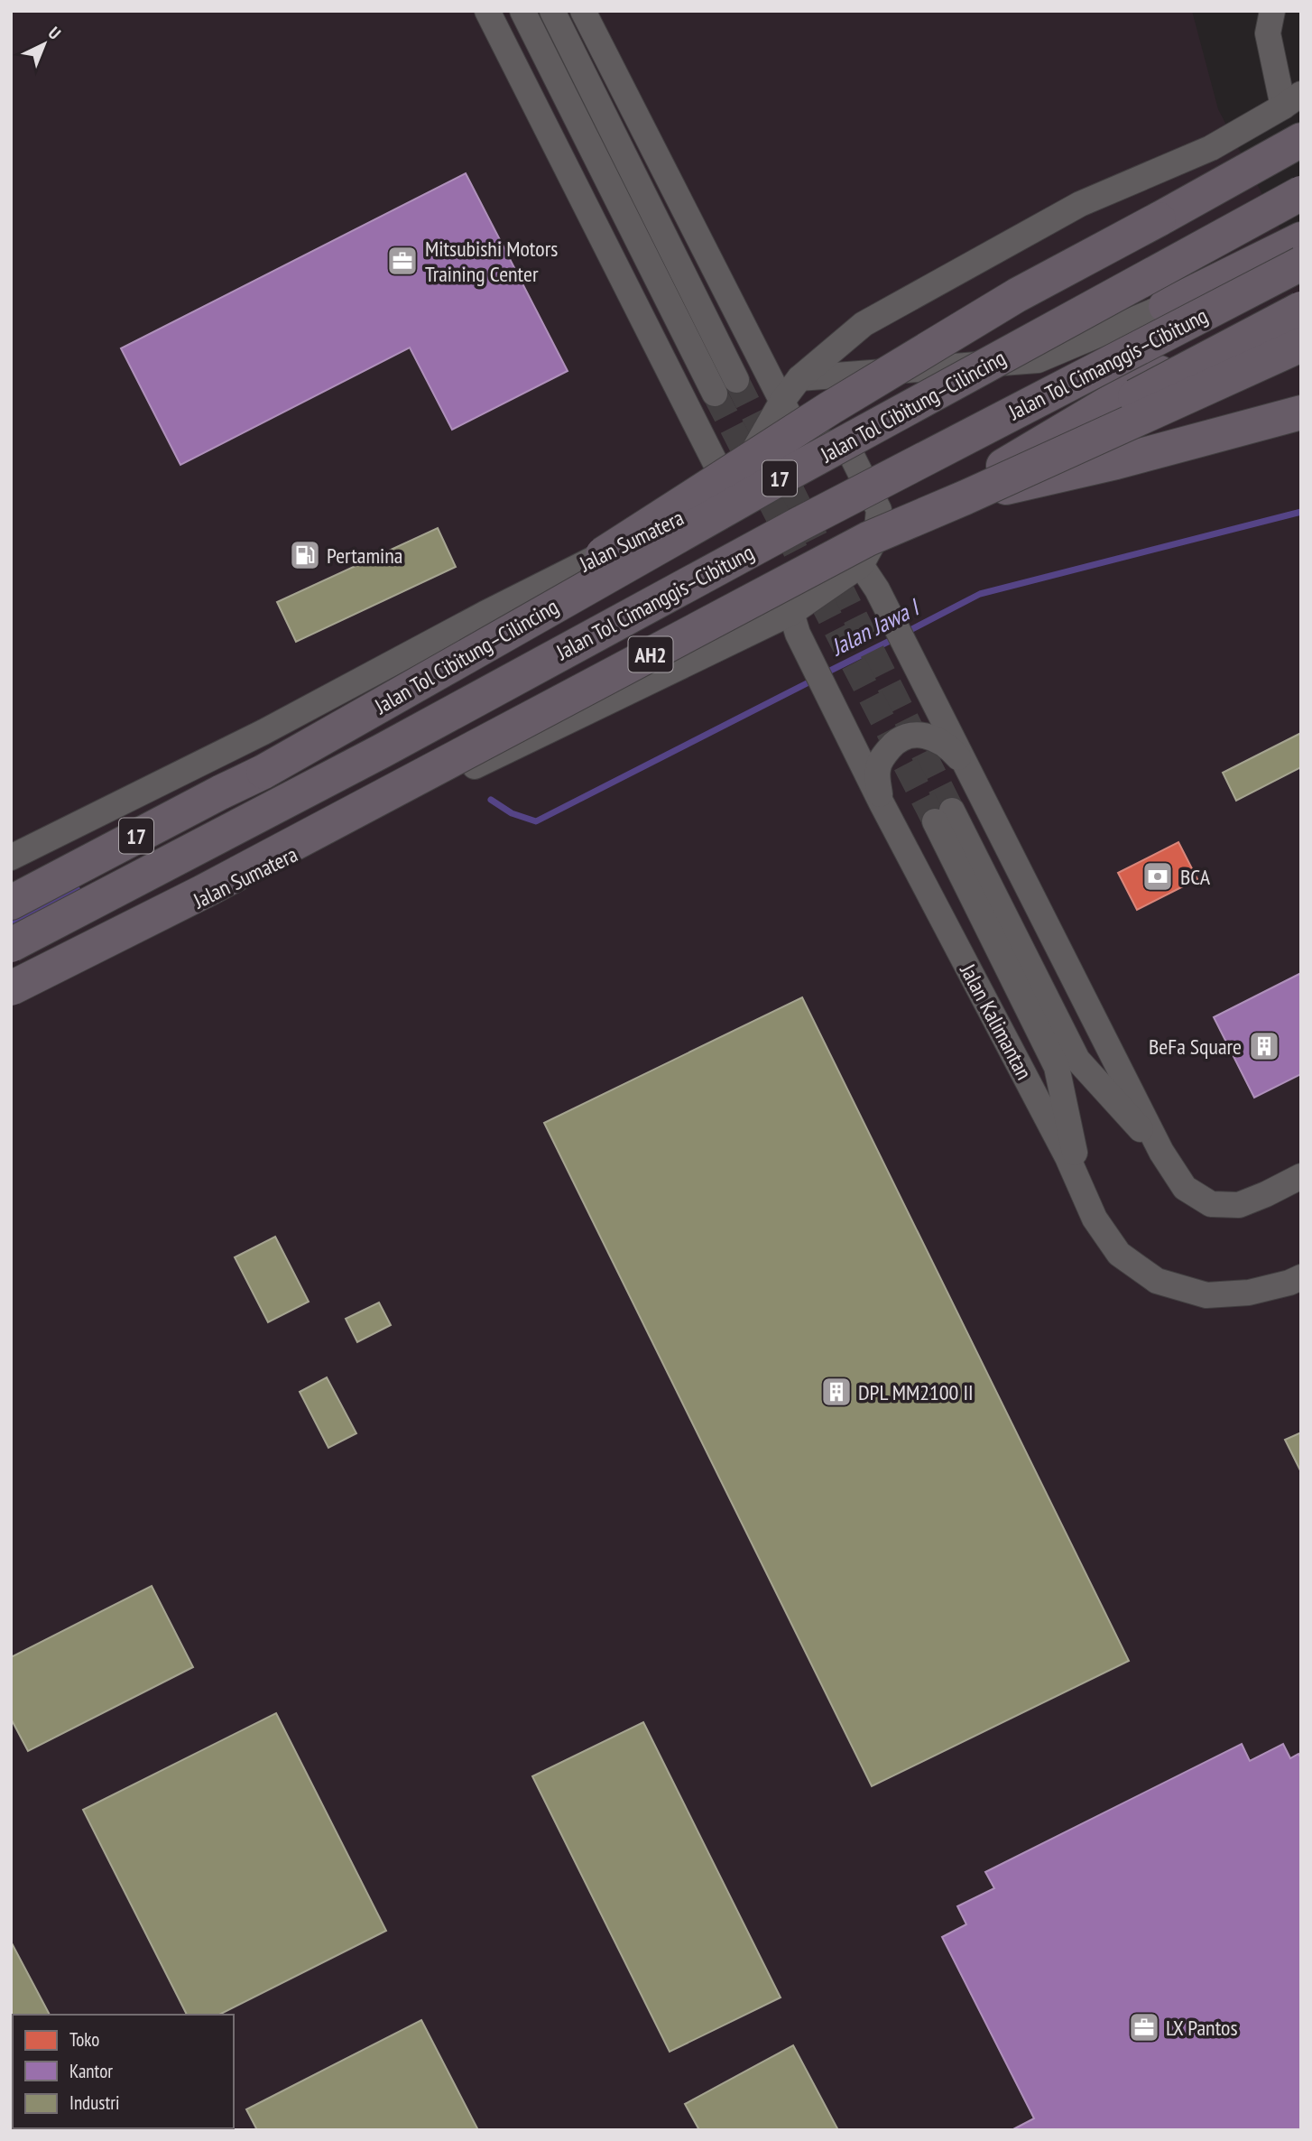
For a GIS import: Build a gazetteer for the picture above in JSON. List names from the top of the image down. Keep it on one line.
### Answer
{"streets":{"highway":["Jalan Tol Cimanggis–Cibitung","Jalan Tol Cibitung–Cilincing","17","AH2"],"street":["Jalan Sumatera","Jalan Kalimantan"]},"crossings":[["Jalan Tol Cibitung–Cilincing","17"],["Jalan Sumatera","AH2"],["Jalan Sumatera","Jalan Kalimantan"]],"water":["Jalan Jawa I"],"places":{"office":["Mitsubishi Motors Training Center","LX Pantos"],"fuel station":["Pertamina"],"bank":["BCA"],"building":["BeFa Square","DPL MM2100 II"]},"legend":["Toko","Kantor","Industri"],"north":"top right"}
